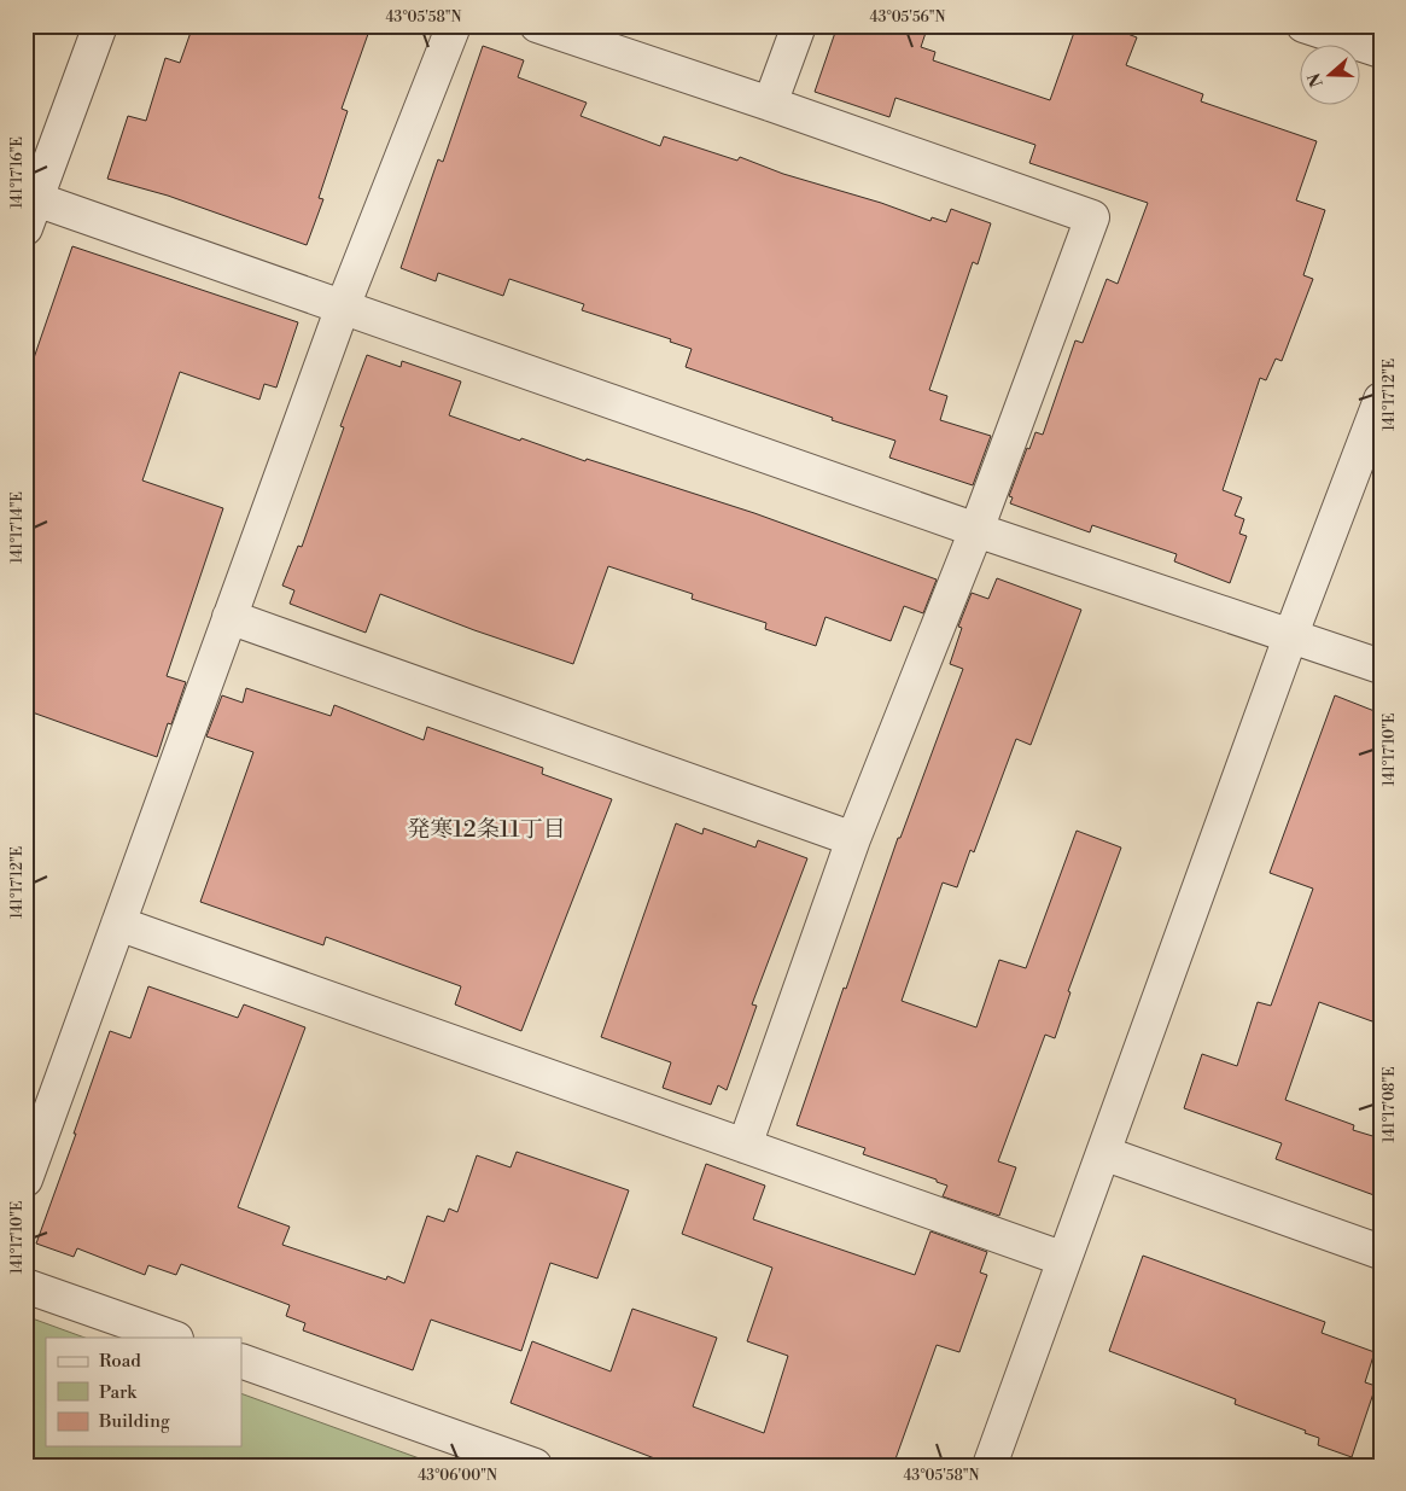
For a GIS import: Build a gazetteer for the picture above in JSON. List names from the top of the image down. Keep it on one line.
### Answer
{"districts":["発寒12条11丁目"],"legend":["Road","Park","Building"],"north":"left","coordinates":["43°05'58\"N","43°05'56\"N","141°17'16\"E","141°17'12\"E","141°17'14\"E","141°17'10\"E","141°17'08\"E","43°06'00\"N"]}
